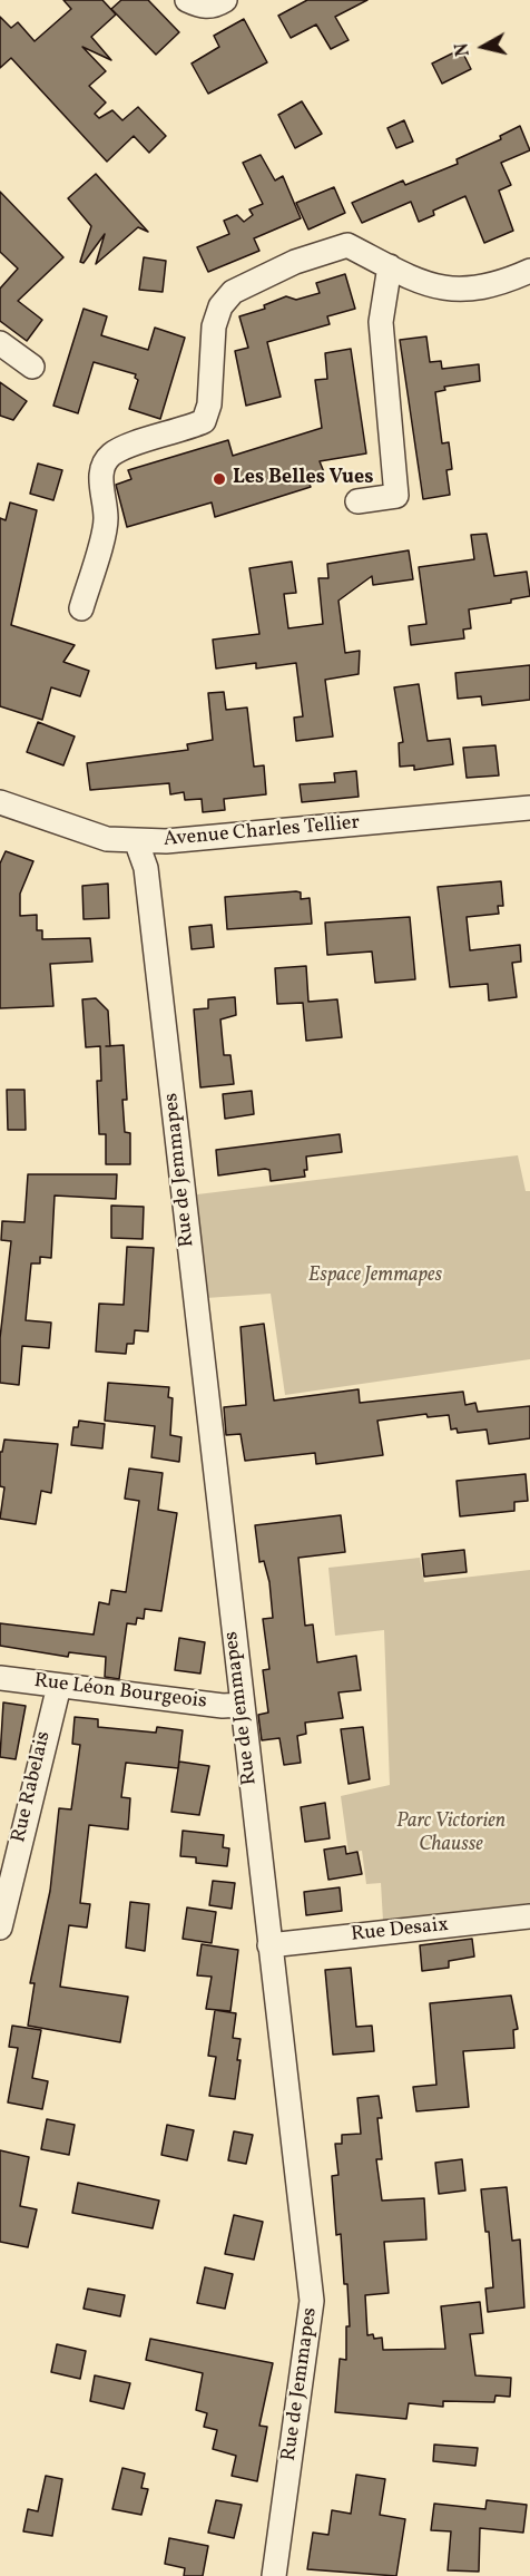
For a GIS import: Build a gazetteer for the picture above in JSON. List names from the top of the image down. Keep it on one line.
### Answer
{"streets":{"street":["Avenue Charles Tellier","Rue de Jemmapes","Rue Léon Bourgeois","Rue Rabelais","Rue Desaix"]},"crossings":[["Avenue Charles Tellier","Rue de Jemmapes"],["Rue de Jemmapes","Rue Léon Bourgeois"],["Rue de Jemmapes","Rue Desaix"],["Rue Léon Bourgeois","Rue Rabelais"]],"parks":["Espace Jemmapes","Parc Victorien Chausse"],"places":["Les Belles Vues"],"north":"left"}
